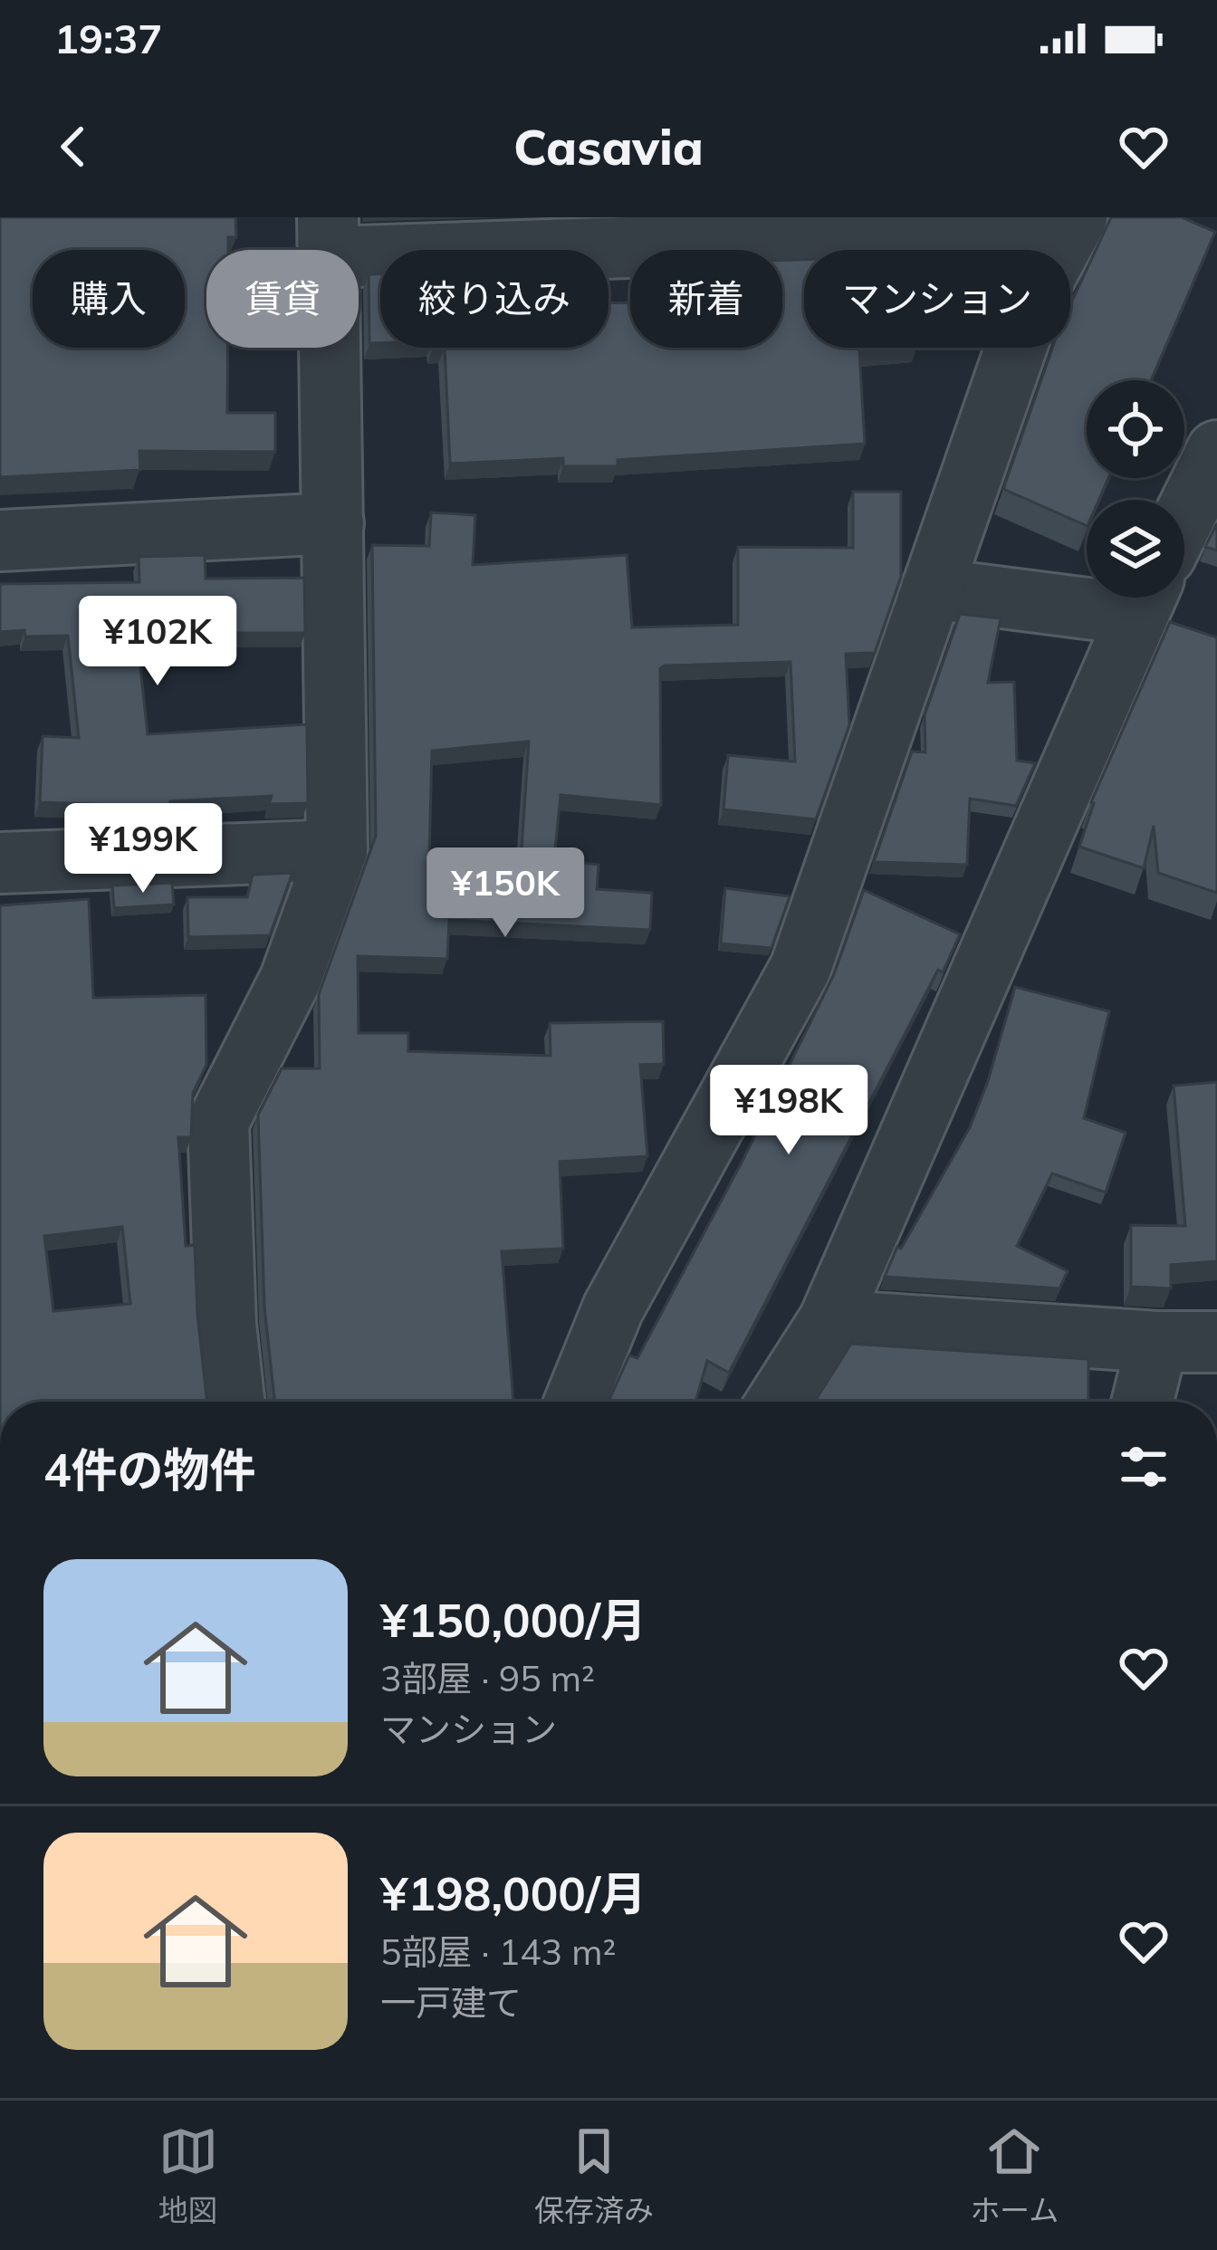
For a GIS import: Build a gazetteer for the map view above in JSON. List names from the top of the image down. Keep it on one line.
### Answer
{"page":{"status":"19:37","header":"Casavia","chip":["購入","賃貸","絞り込み","新着","マンション"],"price":["¥102K","¥199K","¥150K","¥198K"],"heading":"4件の物件","list":[{"name":"¥150,000/月","note":"3部屋 · 95 m² · マンション"},{"name":"¥198,000/月","note":"5部屋 · 143 m² · 一戸建て"}],"tabs":["地図","保存済み","ホーム"]}}
